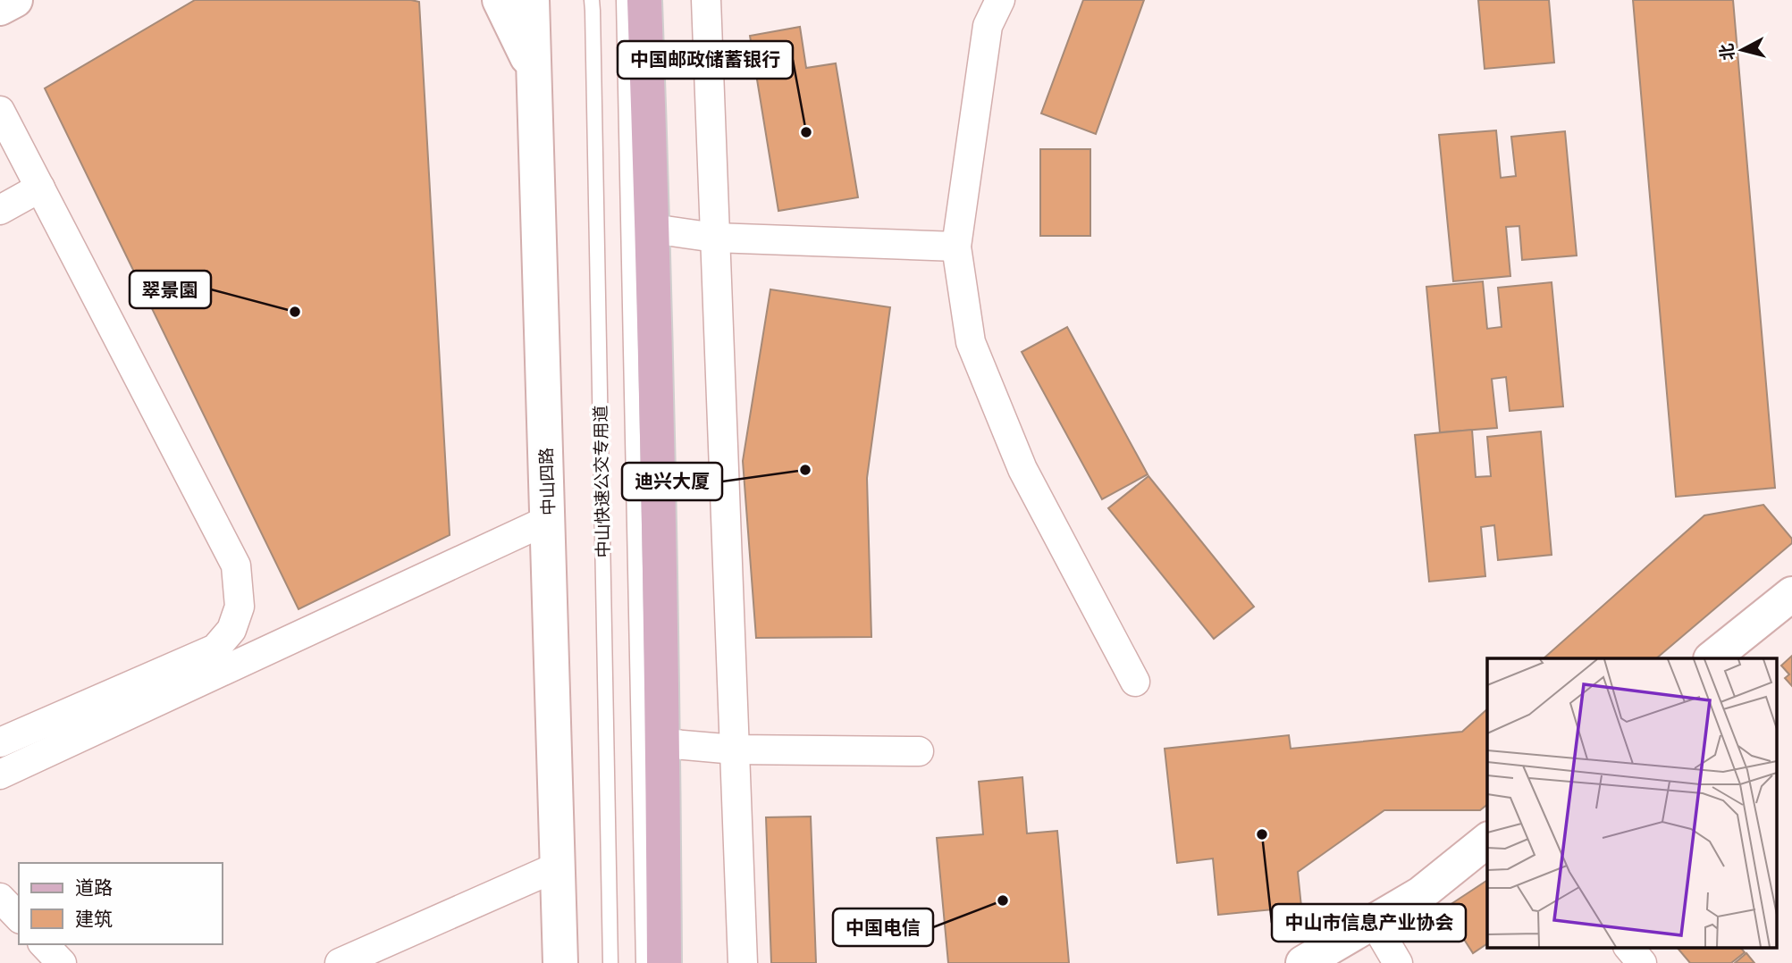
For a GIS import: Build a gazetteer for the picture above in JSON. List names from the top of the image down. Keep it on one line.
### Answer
{"streets":{"main road":["中山四路"],"lane":["中山快速公交专用道"]},"places":["中国邮政储蓄银行","翠景園","迪兴大厦","中山市信息产业协会","中国电信"],"legend":["道路","建筑"],"north":"left"}
